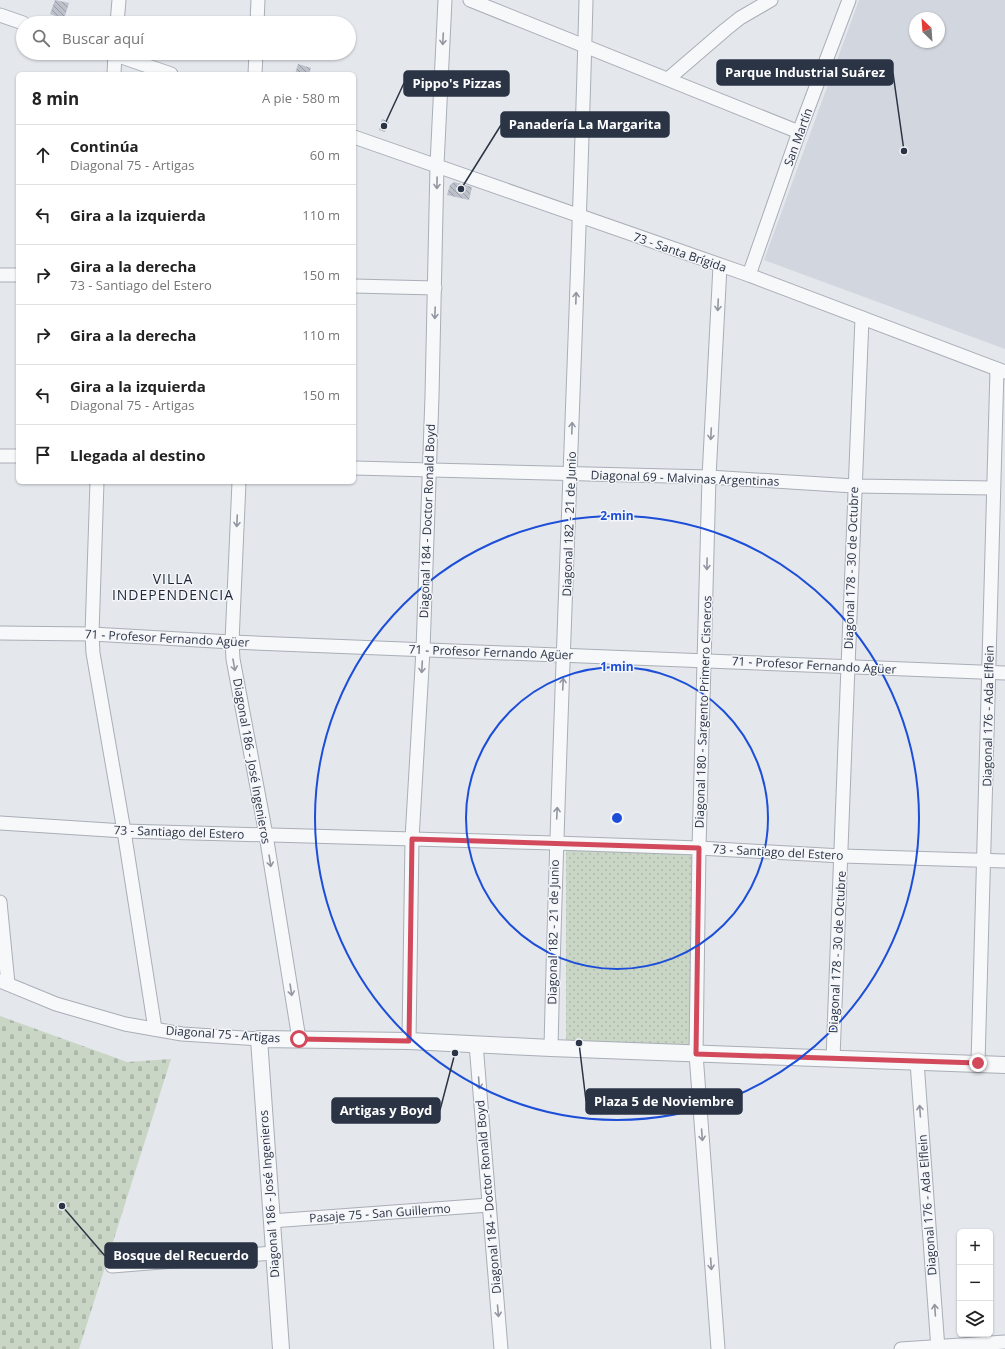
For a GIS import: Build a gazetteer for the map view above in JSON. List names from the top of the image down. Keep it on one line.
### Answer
{"streets":{"street":["San Martín","73 - Santa Brígida","Diagonal 69 - Malvinas Argentinas","Diagonal 184 - Doctor Ronald Boyd","Diagonal 182 - 21 de Junio","Diagonal 178 - 30 de Octubre","71 - Profesor Fernando Agüer","Diagonal 180 - Sargento Primero Cisneros","Diagonal 176 - Ada Elflein","Diagonal 186 - José Ingenieros","73 - Santiago del Estero","Diagonal 75 - Artigas","Pasaje 75 - San Guillermo"]},"crossings":[["San Martín","73 - Santa Brígida"],["73 - Santa Brígida","Diagonal 184 - Doctor Ronald Boyd"],["73 - Santa Brígida","Diagonal 182 - 21 de Junio"],["73 - Santa Brígida","Diagonal 178 - 30 de Octubre"],["73 - Santa Brígida","Diagonal 180 - Sargento Primero Cisneros"],["73 - Santa Brígida","Diagonal 176 - Ada Elflein"],["Diagonal 69 - Malvinas Argentinas","Diagonal 184 - Doctor Ronald Boyd"],["Diagonal 69 - Malvinas Argentinas","Diagonal 182 - 21 de Junio"],["Diagonal 69 - Malvinas Argentinas","Diagonal 178 - 30 de Octubre"],["Diagonal 69 - Malvinas Argentinas","Diagonal 180 - Sargento Primero Cisneros"],["Diagonal 69 - Malvinas Argentinas","Diagonal 176 - Ada Elflein"],["Diagonal 184 - Doctor Ronald Boyd","71 - Profesor Fernando Agüer"],["Diagonal 184 - Doctor Ronald Boyd","73 - Santiago del Estero"],["Diagonal 184 - Doctor Ronald Boyd","Diagonal 75 - Artigas"],["Diagonal 184 - Doctor Ronald Boyd","Pasaje 75 - San Guillermo"],["Diagonal 182 - 21 de Junio","71 - Profesor Fernando Agüer"],["Diagonal 182 - 21 de Junio","73 - Santiago del Estero"],["Diagonal 182 - 21 de Junio","Diagonal 75 - Artigas"],["Diagonal 178 - 30 de Octubre","71 - Profesor Fernando Agüer"],["Diagonal 178 - 30 de Octubre","73 - Santiago del Estero"],["Diagonal 178 - 30 de Octubre","Diagonal 75 - Artigas"],["71 - Profesor Fernando Agüer","Diagonal 180 - Sargento Primero Cisneros"],["71 - Profesor Fernando Agüer","Diagonal 176 - Ada Elflein"],["71 - Profesor Fernando Agüer","Diagonal 186 - José Ingenieros"],["Diagonal 180 - Sargento Primero Cisneros","73 - Santiago del Estero"],["Diagonal 180 - Sargento Primero Cisneros","Diagonal 75 - Artigas"],["Diagonal 176 - Ada Elflein","73 - Santiago del Estero"],["Diagonal 176 - Ada Elflein","Diagonal 75 - Artigas"],["Diagonal 186 - José Ingenieros","73 - Santiago del Estero"],["Diagonal 186 - José Ingenieros","Diagonal 75 - Artigas"],["Diagonal 186 - José Ingenieros","Pasaje 75 - San Guillermo"]],"one_way":["Diagonal 184 - Doctor Ronald Boyd","Diagonal 182 - 21 de Junio","Diagonal 180 - Sargento Primero Cisneros","Diagonal 186 - José Ingenieros"],"districts":["VILLA INDEPENDENCIA"],"places":["Pippo's Pizzas","Parque Industrial Suárez","Panadería La Margarita","Plaza 5 de Noviembre","Artigas y Boyd","Bosque del Recuerdo"],"north":"top left","page":{"search":"Buscar aquí","heading":["8 min","A pie · 580 m"],"list":[["Continúa","Diagonal 75 - Artigas","60 m"],["Gira a la izquierda","110 m"],["Gira a la derecha","73 - Santiago del Estero","150 m"],["Gira a la derecha","110 m"],["Gira a la izquierda","Diagonal 75 - Artigas","150 m"],"Llegada al destino"],"map_buttons":["+","−"]},"rings":["2 min","1 min"]}
